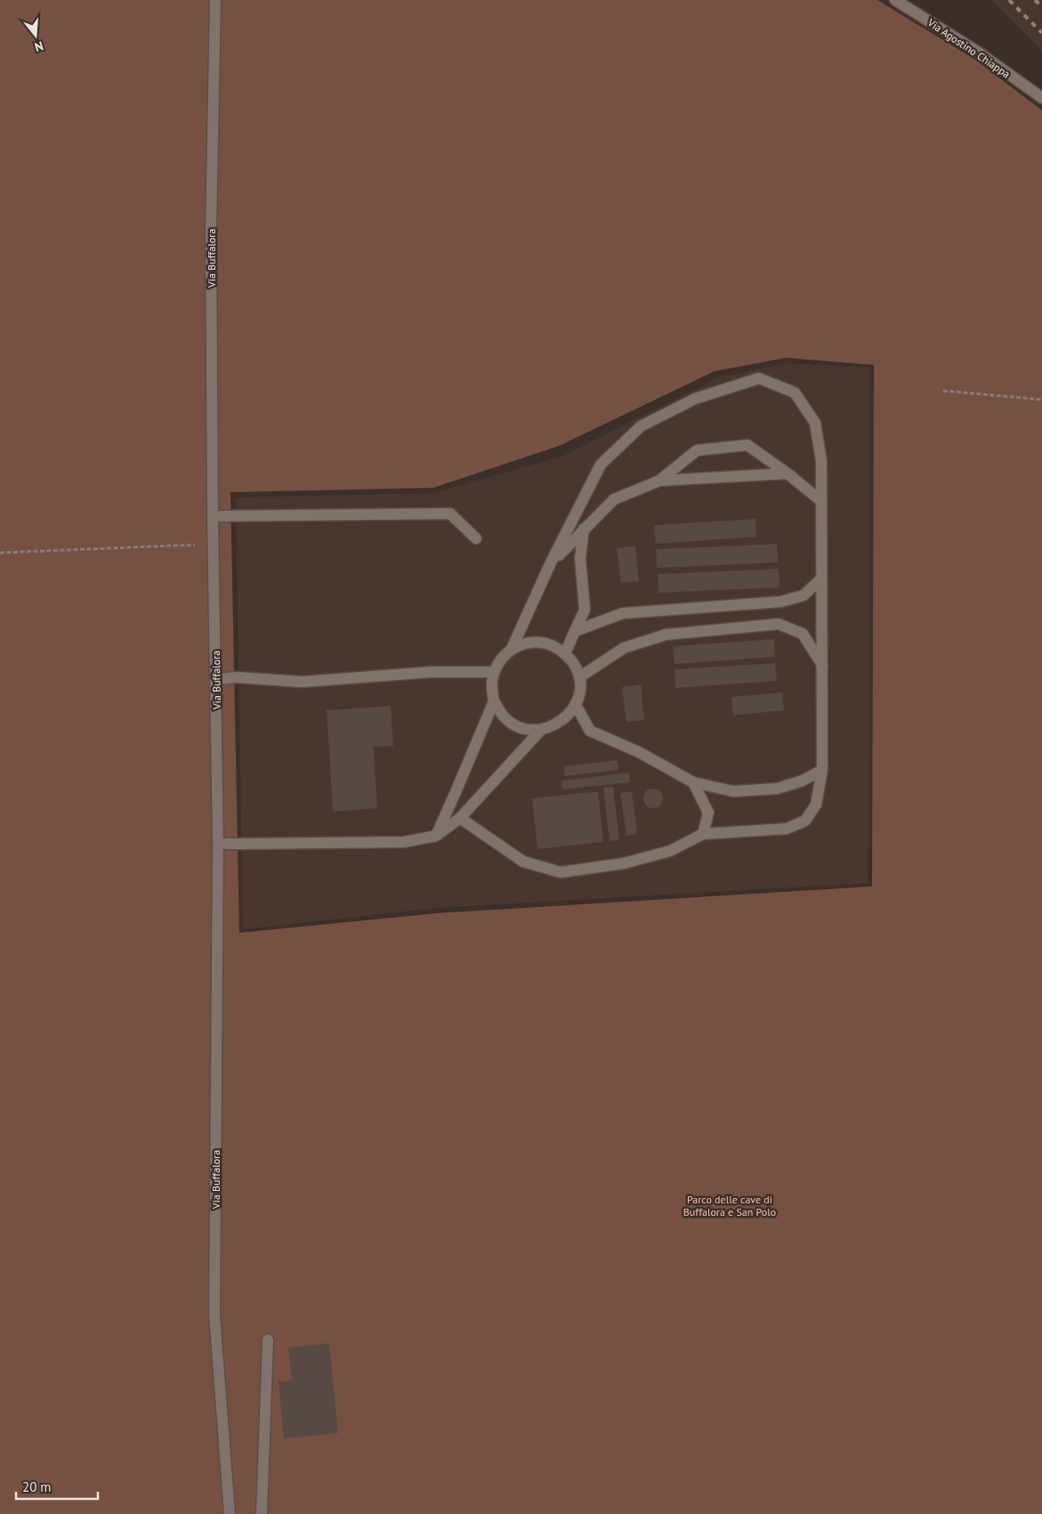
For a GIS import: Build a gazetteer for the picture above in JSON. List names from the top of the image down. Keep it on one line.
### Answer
{"streets":{"street":["Via Agostino Chiappa","Via Buffalora"]},"parks":["Parco delle cave di Buffalora e San Polo"],"scale_bar":"20 m","north":"bottom"}
